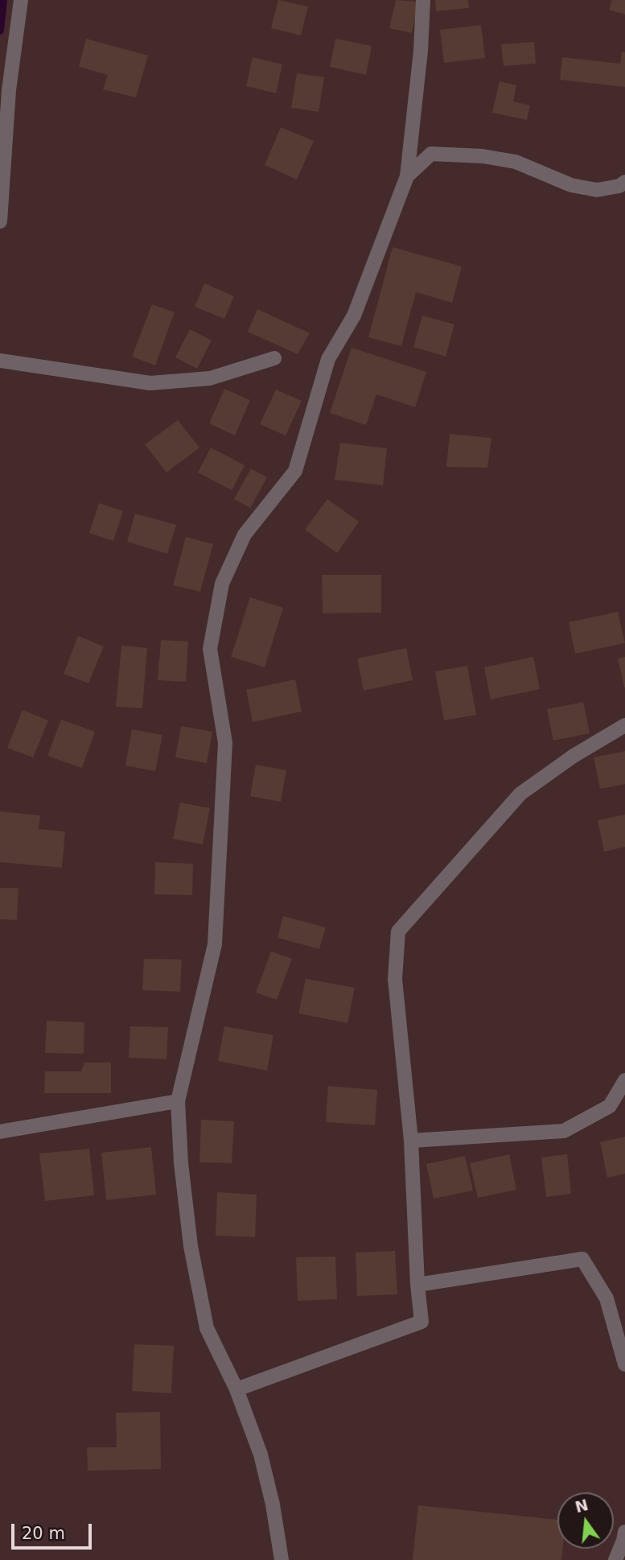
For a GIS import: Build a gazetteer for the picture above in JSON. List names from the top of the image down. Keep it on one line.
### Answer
{"scale_bar":"20 m","north":"top"}
